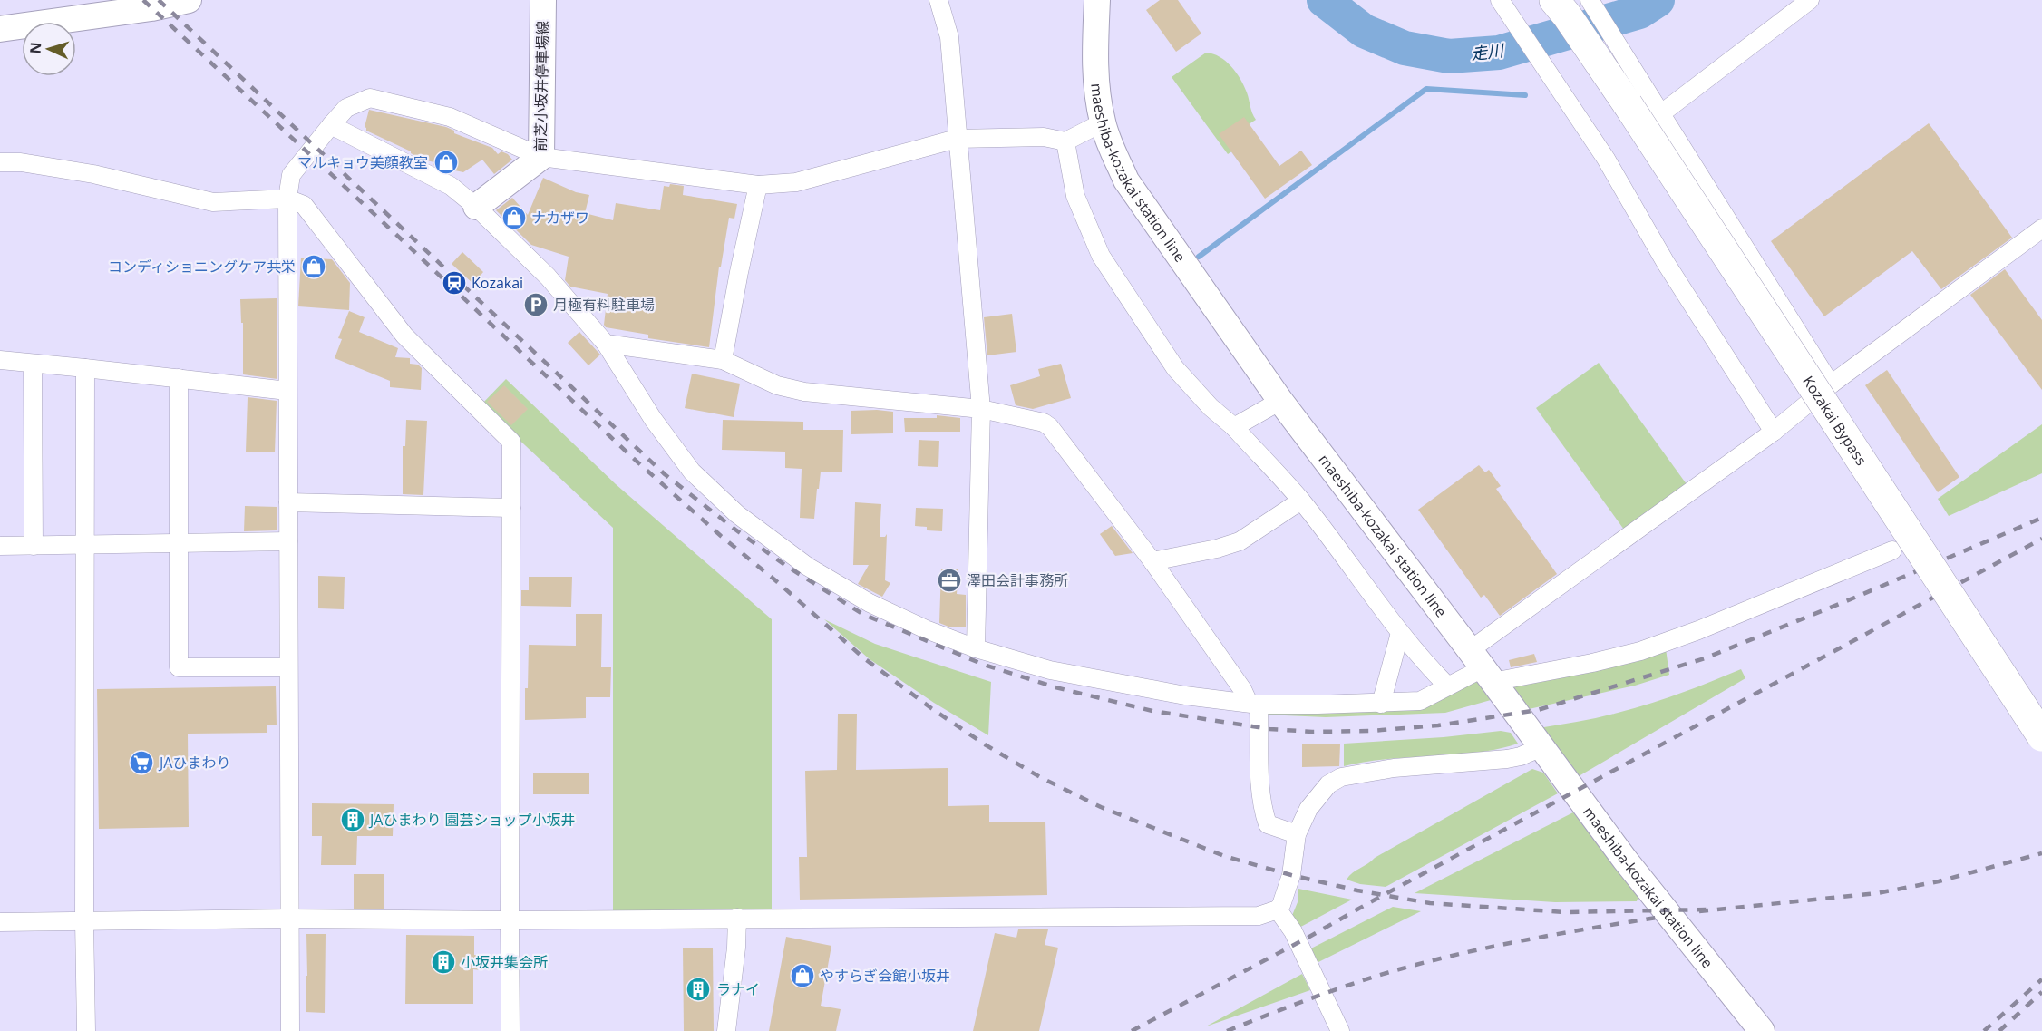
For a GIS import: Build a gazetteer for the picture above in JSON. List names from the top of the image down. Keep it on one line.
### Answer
{"streets":{"highway":["Kozakai Bypass"],"main road":["前芝小坂井停車場線","maeshiba-kozakai station line"]},"water":["走川"],"places":{"shop":["マルキョウ美顔教室","ナカザワ","コンディショニングケア共栄","やすらぎ会館小坂井"],"station":["Kozakai"],"parking":["月極有料駐車場"],"office":["澤田会計事務所"],"supermarket":["JAひまわり"],"building":["JAひまわり 園芸ショップ小坂井","小坂井集会所","ラナイ"]},"north":"left"}
